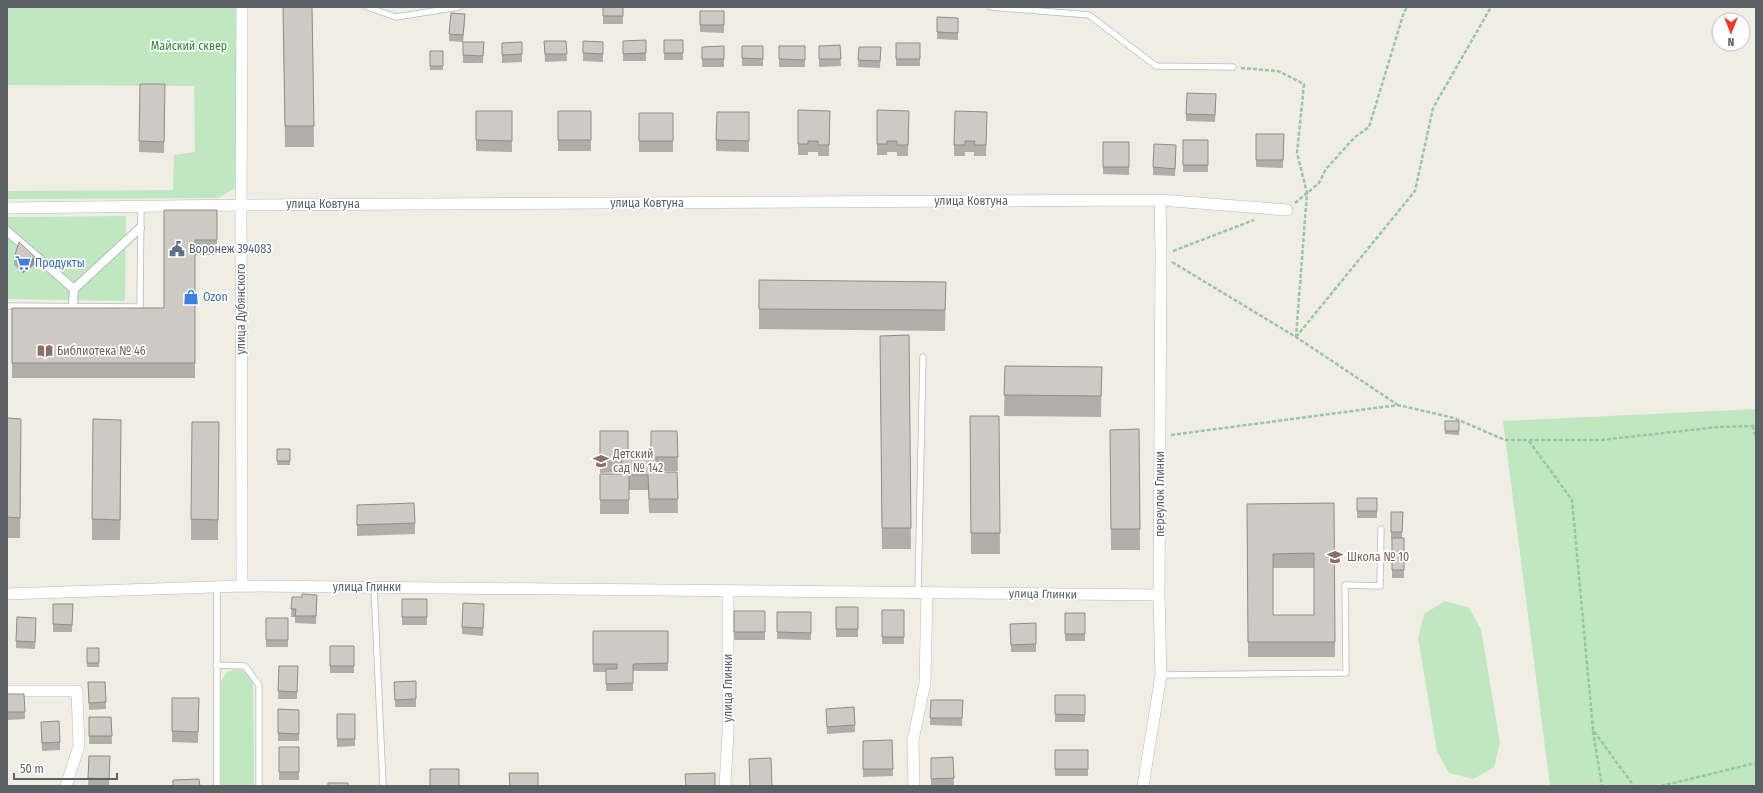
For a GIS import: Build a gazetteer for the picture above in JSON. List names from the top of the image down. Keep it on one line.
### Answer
{"streets":{"street":["улица Ковтуна","улица Дубянского","переулок Глинки","улица Глинки"]},"crossings":[["улица Ковтуна","улица Дубянского"],["улица Ковтуна","переулок Глинки"],["улица Дубянского","улица Глинки"],["переулок Глинки","улица Глинки"]],"parks":["Майский сквер"],"places":{"public building":["Воронеж 394083"],"supermarket":["Продукты"],"shop":["Ozon"],"library":["Библиотека № 46"],"school or university":["Детский сад № 142","Школа № 10"]},"scale_bar":"50 m","north":"bottom"}
